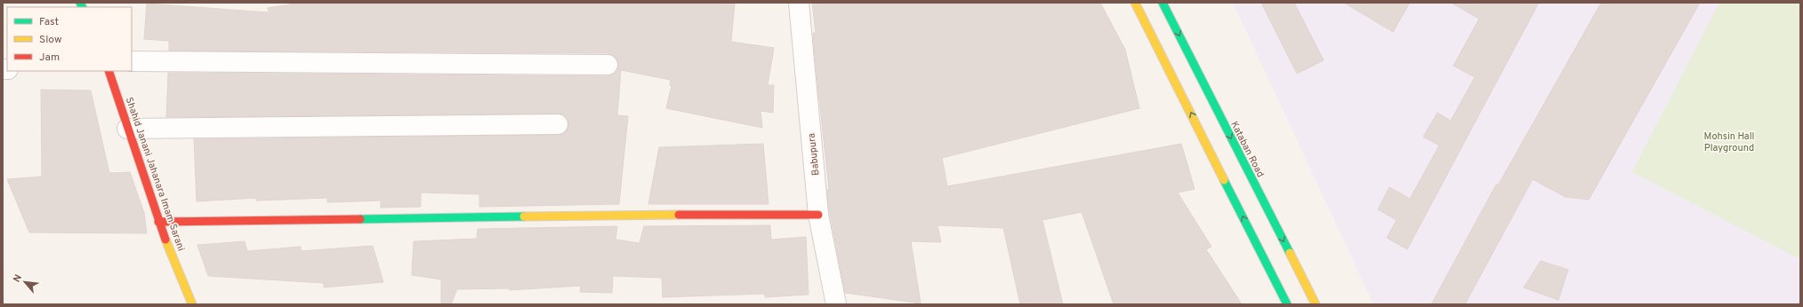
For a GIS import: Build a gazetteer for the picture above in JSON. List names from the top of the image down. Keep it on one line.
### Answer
{"streets":{"street":["Kataban Road","Babupura","Shahid Janani Jahanara Imam Sarani"]},"parks":["Mohsin Hall Playground"],"legend":["Fast","Slow","Jam"],"north":"top left"}
